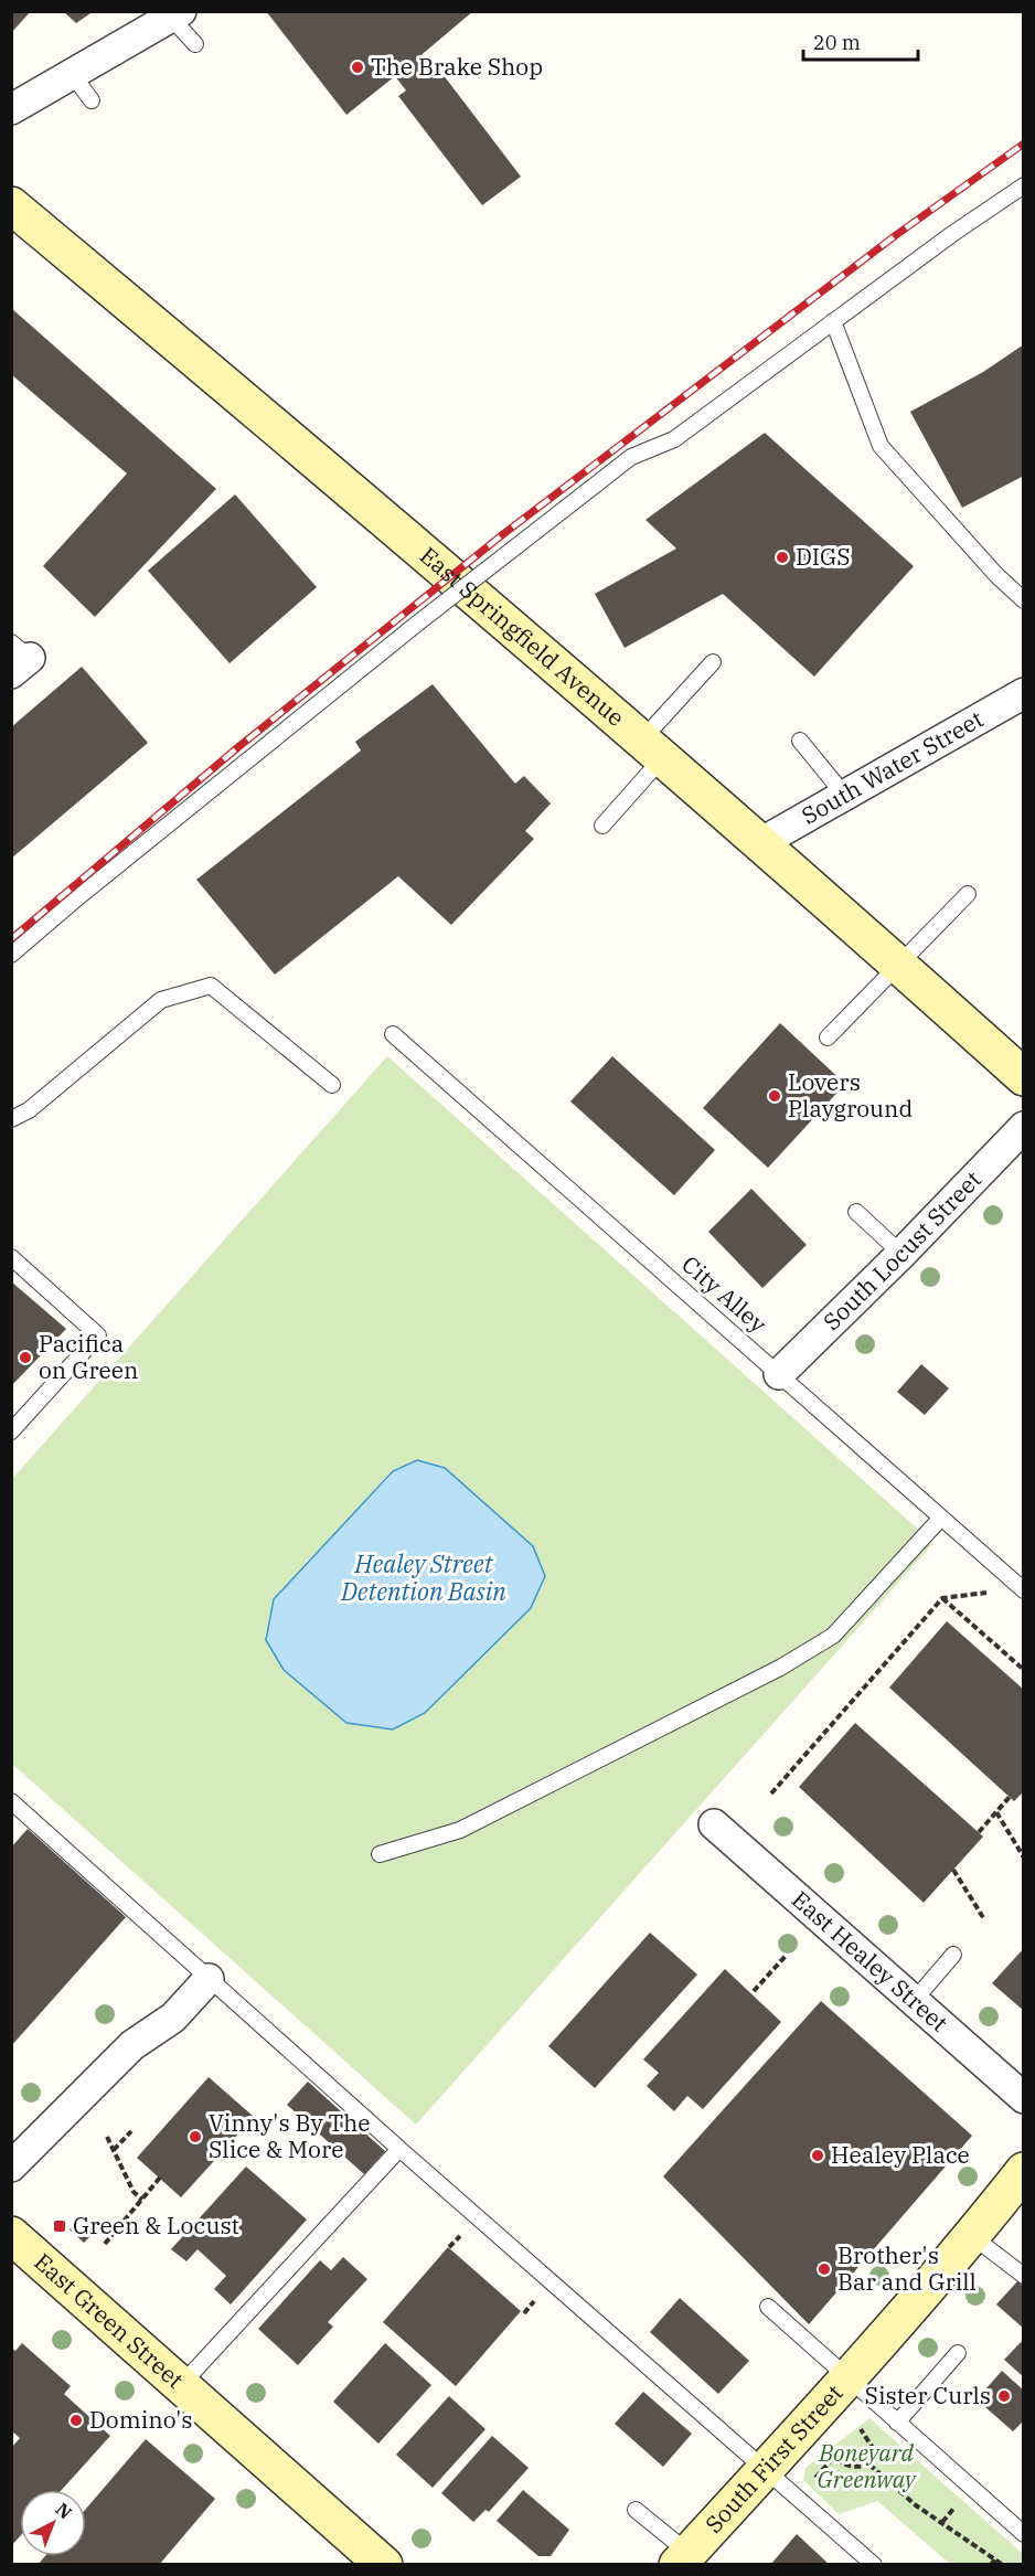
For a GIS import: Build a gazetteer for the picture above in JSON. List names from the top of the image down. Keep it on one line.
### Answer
{"streets":{"main road":["East Springfield Avenue","East Green Street","South First Street"],"street":["South Water Street","South Locust Street","East Healey Street"],"lane":["City Alley"]},"crossings":[["East Springfield Avenue","South Water Street"],["South Locust Street","City Alley"]],"water":["Healey Street Detention Basin"],"parks":["Boneyard Greenway"],"places":{"other":["The Brake Shop","DIGS","Lovers Playground","Pacifica on Green","Vinny's By The Slice & More","Healey Place","Brother's Bar and Grill","Sister Curls","Domino's"],"transit":["Green & Locust"]},"scale_bar":"20 m","north":"top right"}
